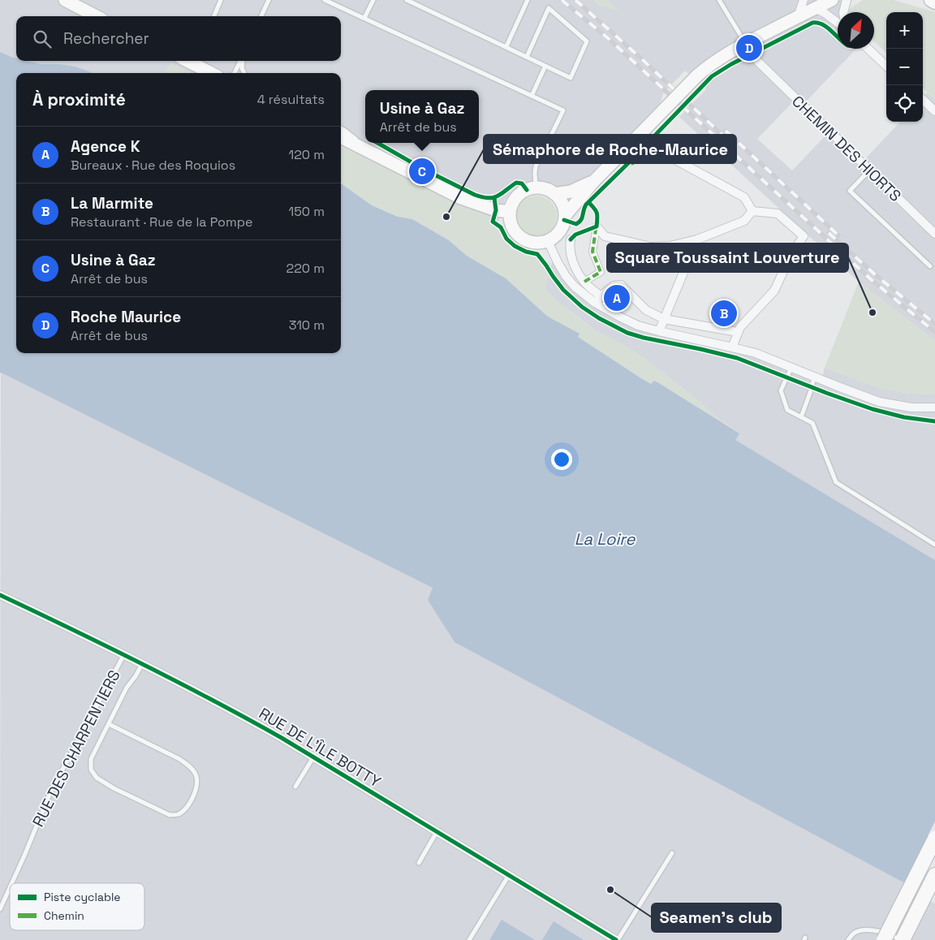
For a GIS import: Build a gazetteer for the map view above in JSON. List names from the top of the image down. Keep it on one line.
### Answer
{"streets":{"street":["CHEMIN DES HIORTS","RUE DE L'ÎLE BOTTY"],"lane":["RUE DES CHARPENTIERS"]},"crossings":[["RUE DE L'ÎLE BOTTY","RUE DES CHARPENTIERS"]],"water":["La Loire"],"places":["Sémaphore de Roche-Maurice","Square Toussaint Louverture","Seamen's club"],"legend":["Piste cyclable","Chemin"],"north":"top right","page":{"map_buttons":["+","−"],"search":"Rechercher","pins":["D","C","A","B"],"heading":["À proximité","4 résultats"],"popup":["Usine à Gaz","Arrêt de bus"],"list":[{"mark":"A","name":"Agence K","note":"Bureaux · Rue des Roquios","value":"120 m"},{"mark":"B","name":"La Marmite","note":"Restaurant · Rue de la Pompe","value":"150 m"},{"mark":"C","name":"Usine à Gaz","note":"Arrêt de bus","value":"220 m"},{"mark":"D","name":"Roche Maurice","note":"Arrêt de bus","value":"310 m"}]}}
